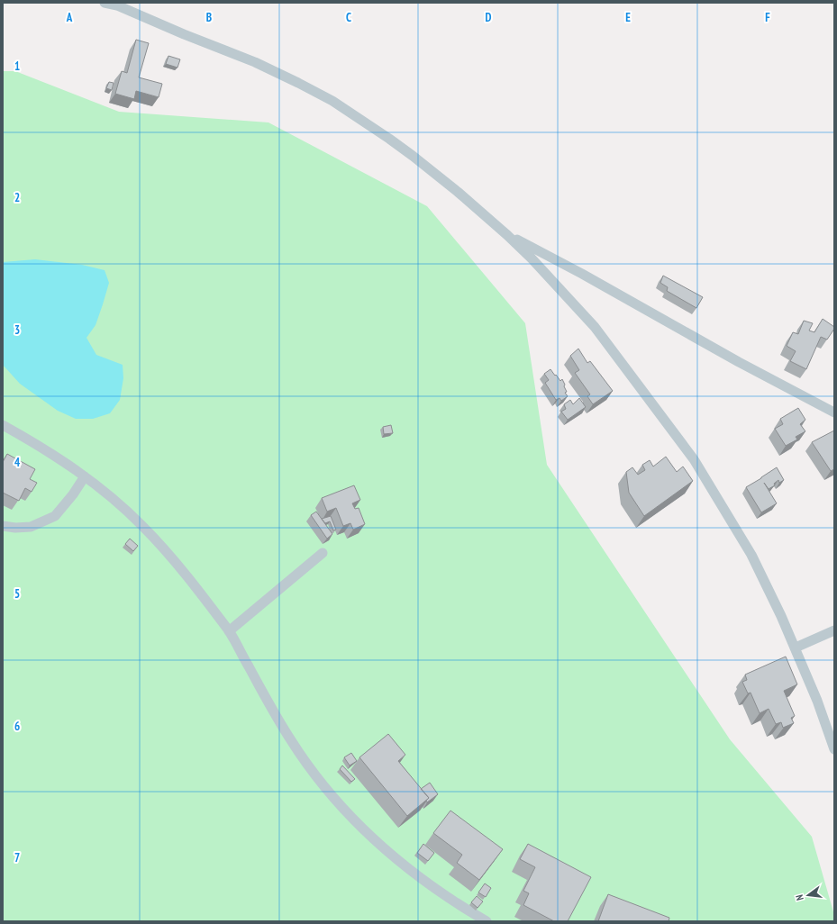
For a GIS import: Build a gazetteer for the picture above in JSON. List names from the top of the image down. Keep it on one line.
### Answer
{"north":"left","grid":{"columns":["A","B","C","D","E","F"],"rows":["1","2","3","4","5","6","7"]}}
